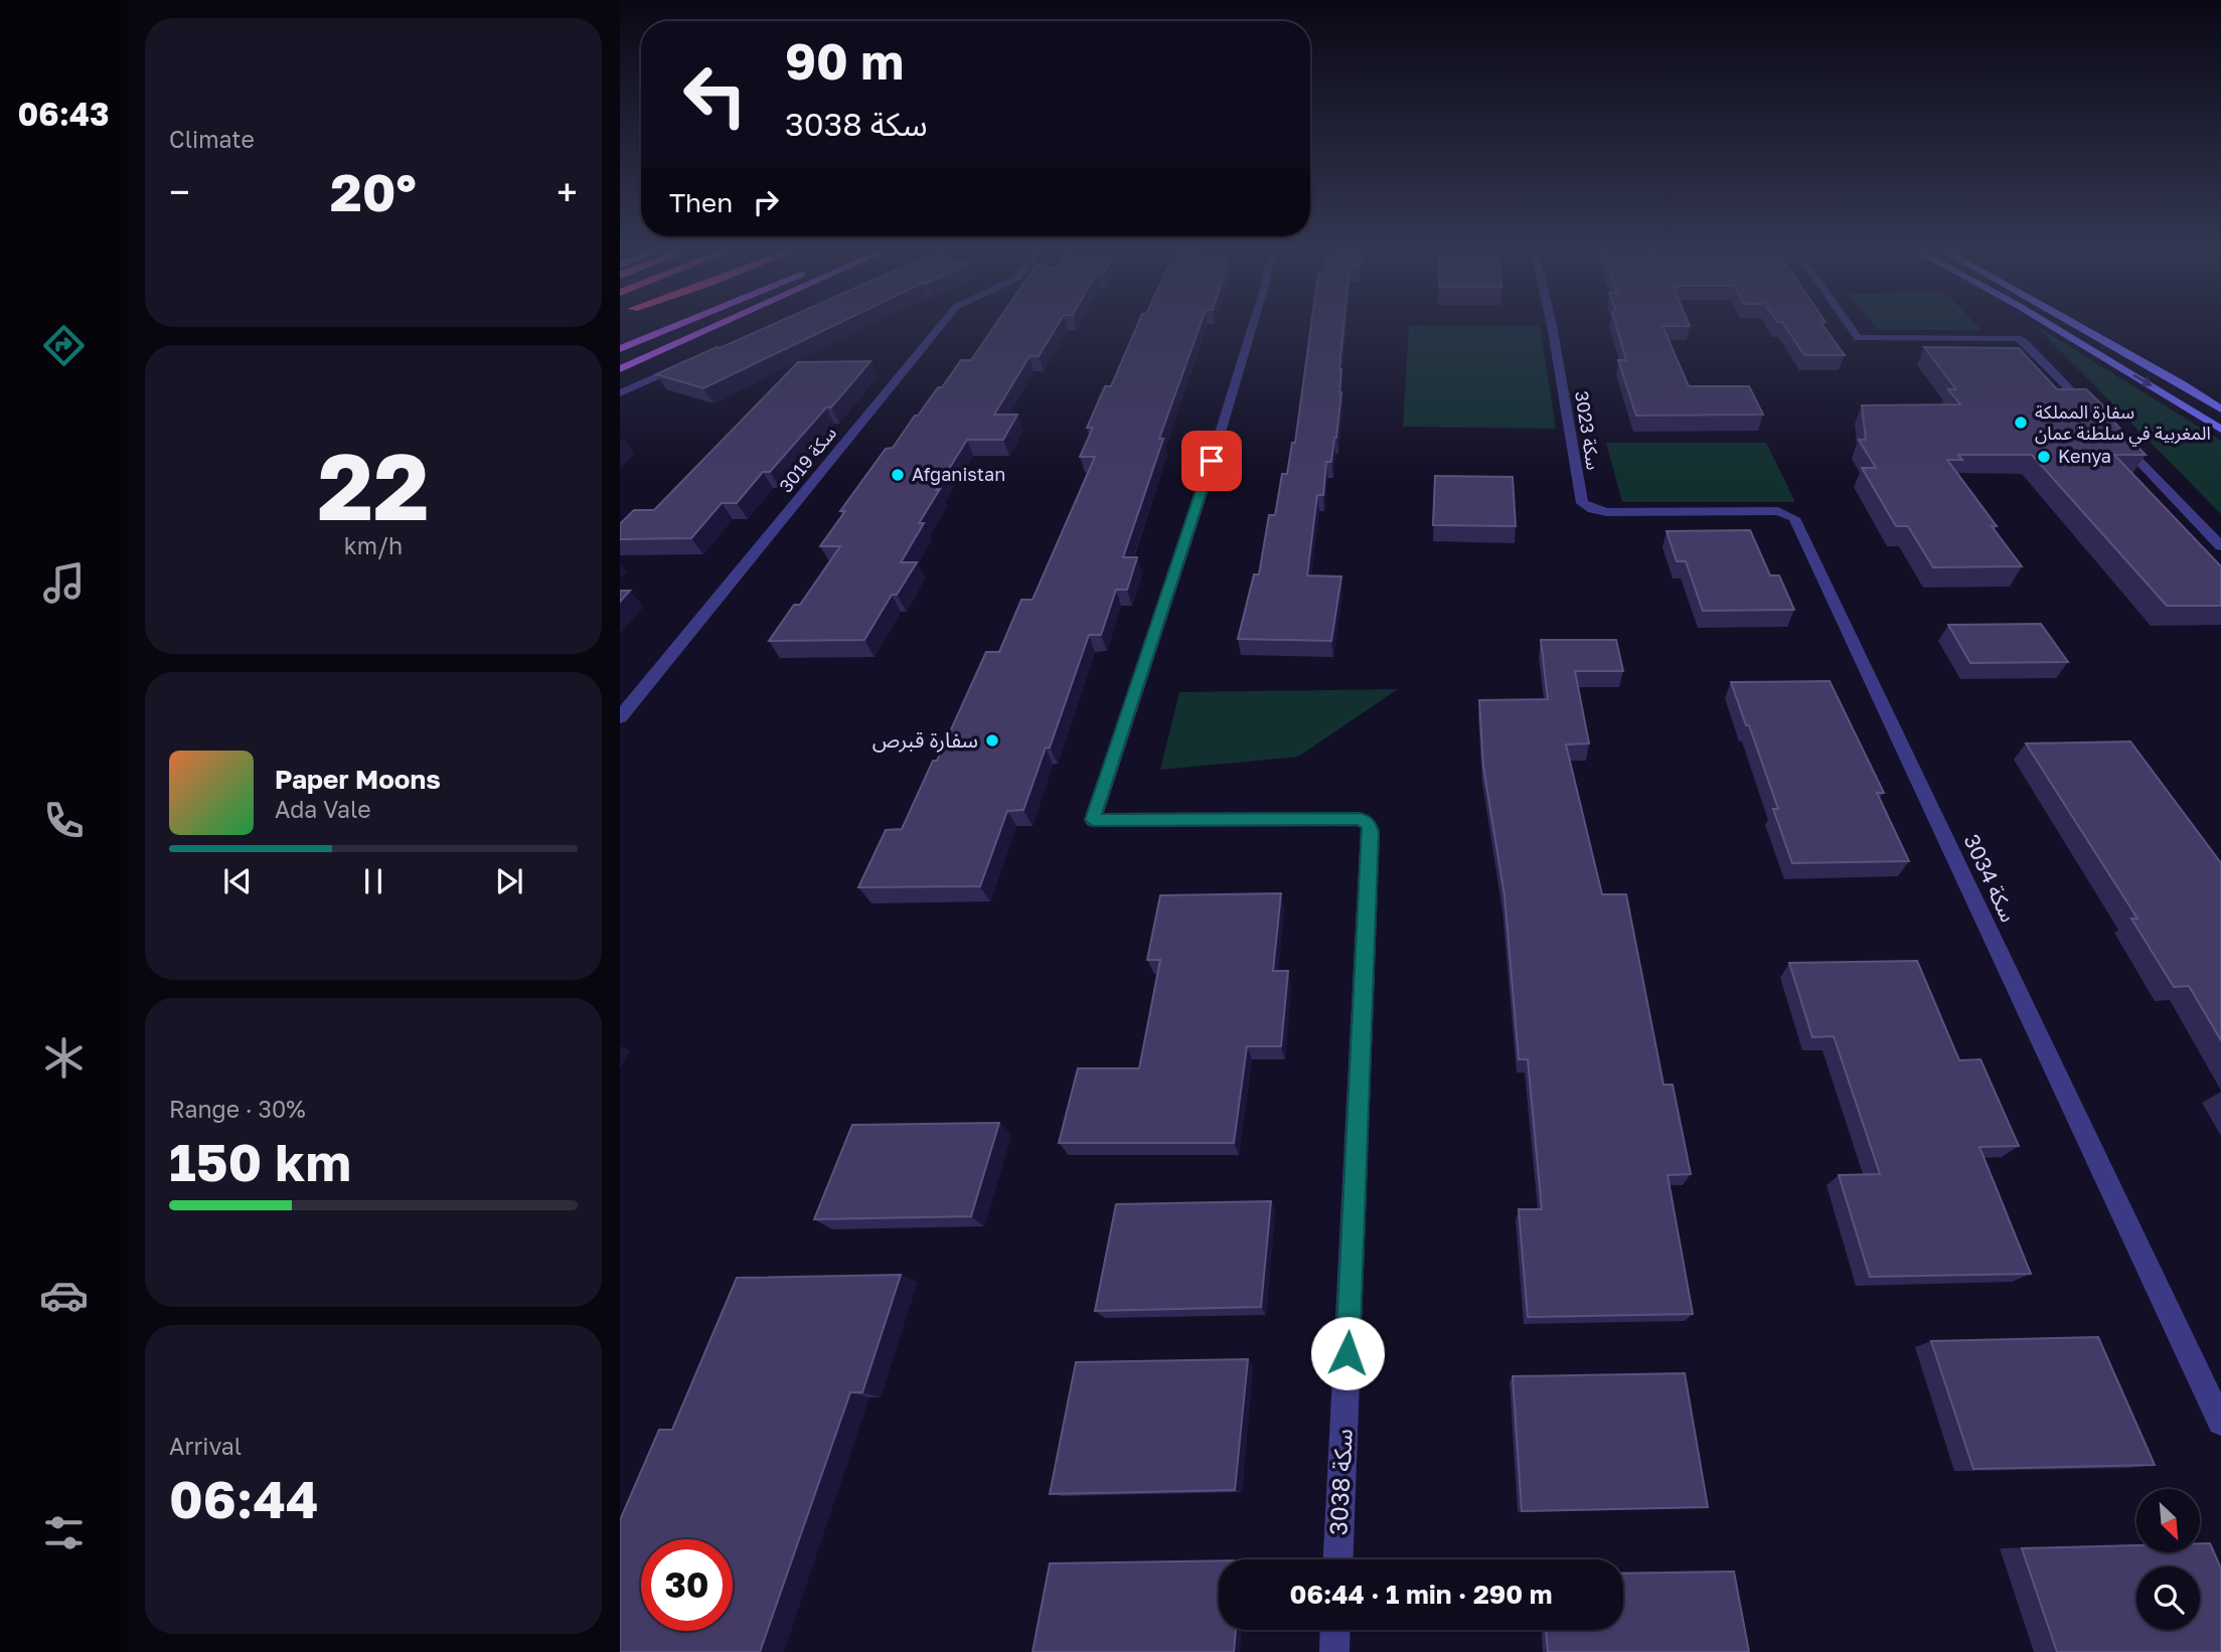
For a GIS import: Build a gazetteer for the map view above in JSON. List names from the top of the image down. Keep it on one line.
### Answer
{"streets":{"street":["سكة 3023","سكة 3019","سكة 3034","سكة 3038"]},"crossings":[["سكة 3023","سكة 3034"]],"places":["سفارة المملكة المغربية في سلطنة عمان","Kenya","Afganistan","سفارة قبرص"],"north":"bottom right","page":{"tabs":"06:43","tile":["Climate",["22","km/h"],["Range · 30%","150 km"],["Arrival","06:44"]],"turn":["90 m","سكة 3038"],"heat":["−","20°","+"],"then":"Then","song":["Paper Moons","Ada Vale"],"limit":"30","trip":"06:44 · 1 min · 290 m"}}
